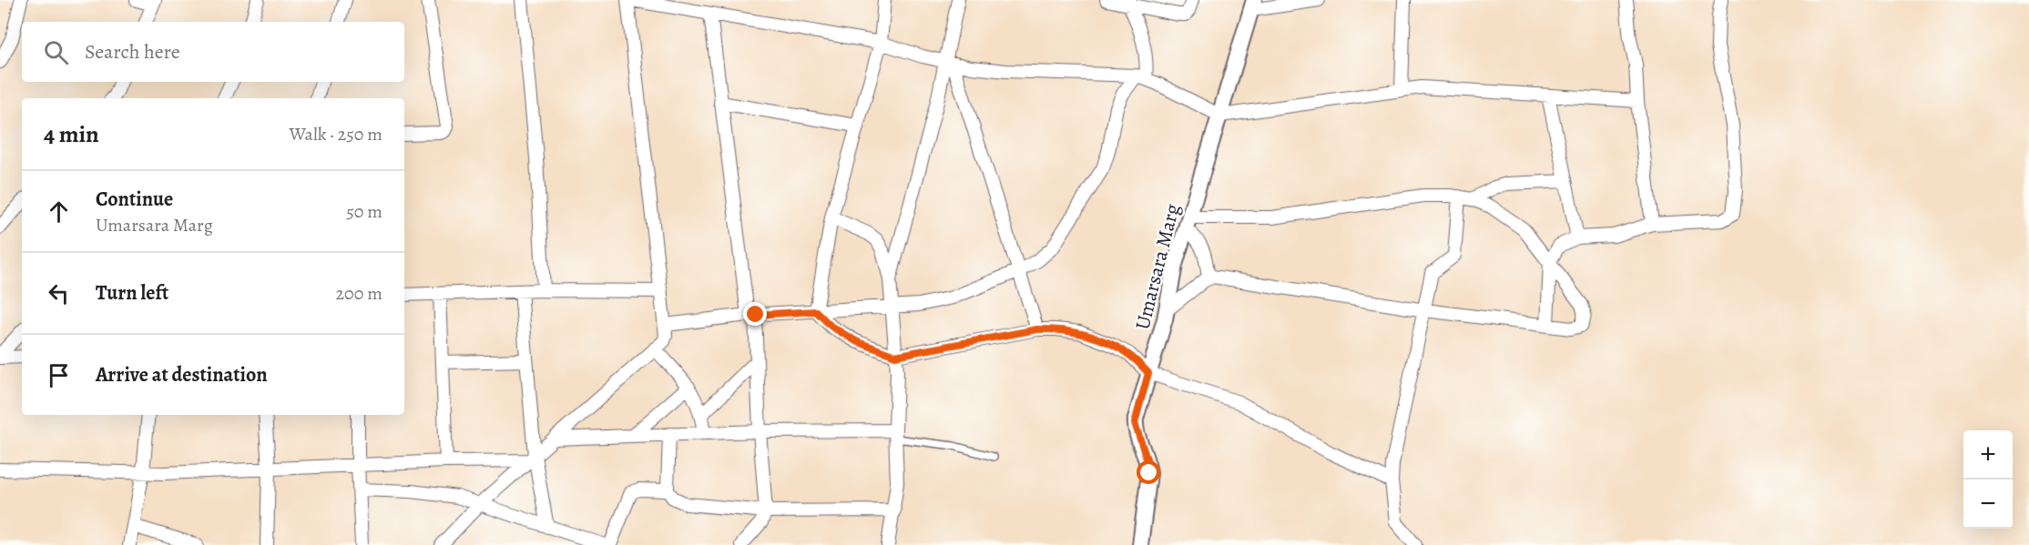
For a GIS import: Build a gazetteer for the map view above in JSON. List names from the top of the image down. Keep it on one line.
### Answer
{"streets":{"street":["Umarsara Marg"]},"page":{"search":"Search here","heading":["4 min","Walk · 250 m"],"list":[["Continue","Umarsara Marg","50 m"],["Turn left","200 m"],"Arrive at destination"],"map_buttons":["+","−"]}}
